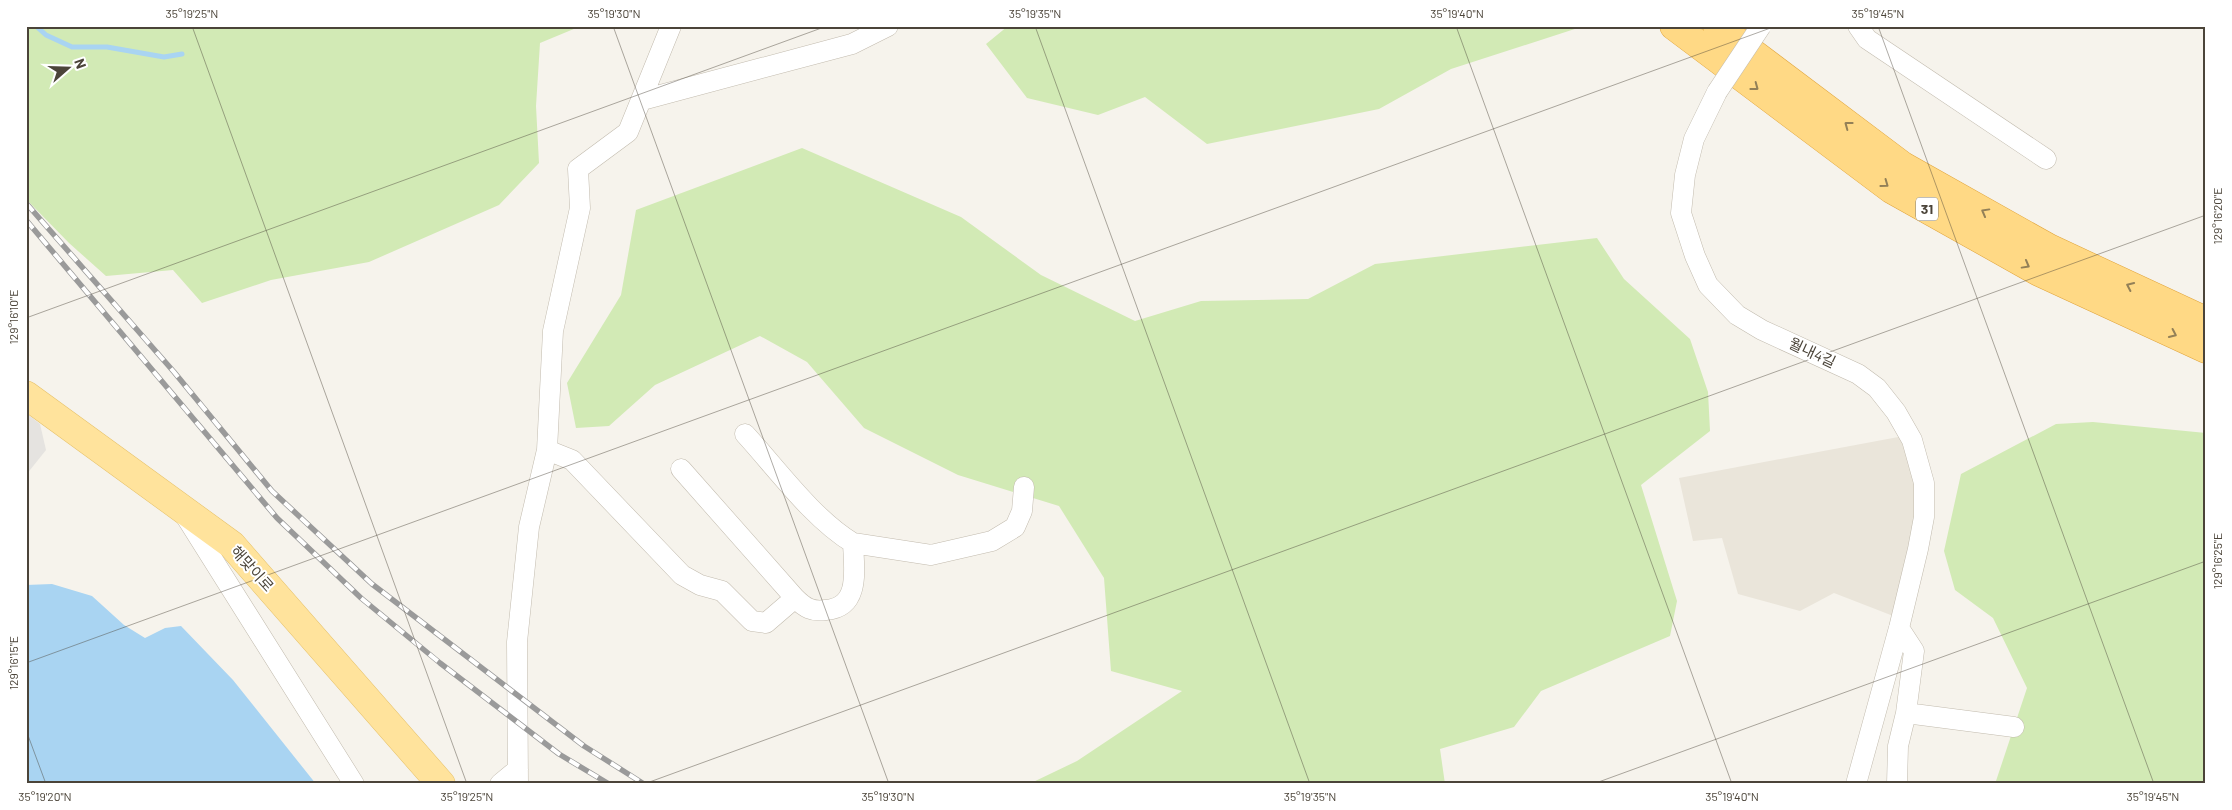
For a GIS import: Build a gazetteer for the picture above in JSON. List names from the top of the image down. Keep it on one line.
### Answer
{"streets":{"highway":["31"],"main road":["해맞이로"],"street":["월내4길"]},"north":"right","coordinates":["35°19'25\"N","35°19'30\"N","35°19'35\"N","35°19'40\"N","35°19'45\"N","129°16'20\"E","129°16'10\"E","129°16'25\"E","129°16'15\"E","35°19'20\"N"]}
